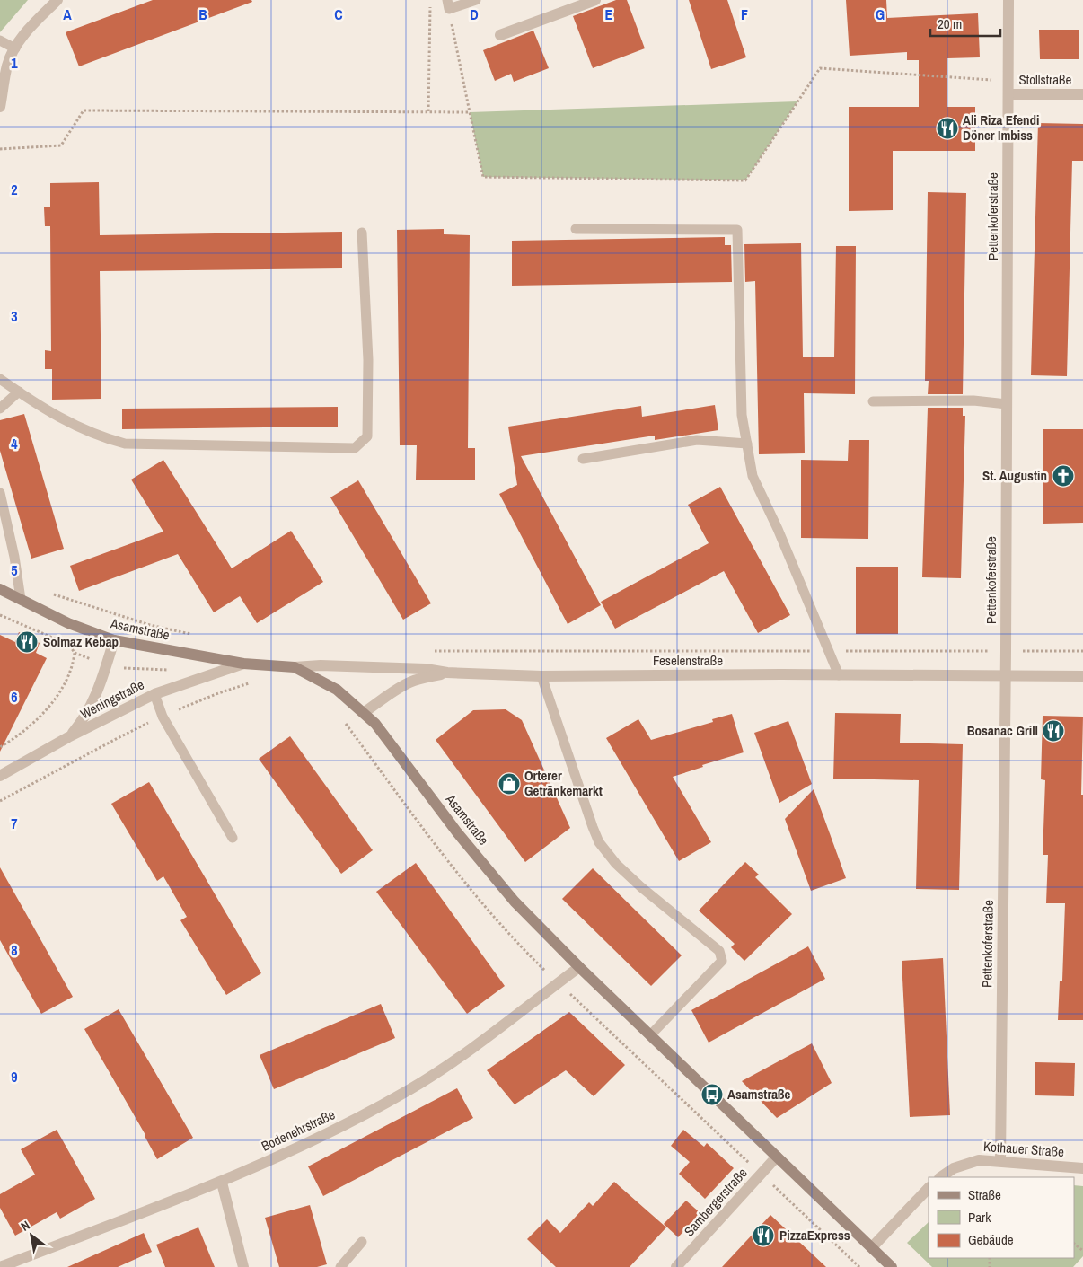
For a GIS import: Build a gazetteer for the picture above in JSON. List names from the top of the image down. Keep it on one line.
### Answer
{"streets":{"street":["Stollstraße","Pettenkoferstraße","Asamstraße","Feselenstraße","Weningstraße","Bodenehrstraße","Kothauer Straße","Sambergerstraße"]},"crossings":[["Stollstraße","Pettenkoferstraße"],["Pettenkoferstraße","Feselenstraße"],["Pettenkoferstraße","Kothauer Straße"],["Asamstraße","Feselenstraße"],["Asamstraße","Weningstraße"],["Asamstraße","Bodenehrstraße"],["Asamstraße","Sambergerstraße"]],"places":{"restaurant":["Ali Riza Efendi Döner Imbiss","Solmaz Kebap","Bosanac Grill","PizzaExpress"],"church":["St. Augustin"],"shop":["Orterer Getränkemarkt"],"bus stop":["Asamstraße"]},"legend":["Straße","Park","Gebäude"],"scale_bar":"20 m","north":"top left","grid":{"columns":["A","B","C","D","E","F","G"],"rows":["1","2","3","4","5","6","7","8","9"]}}
